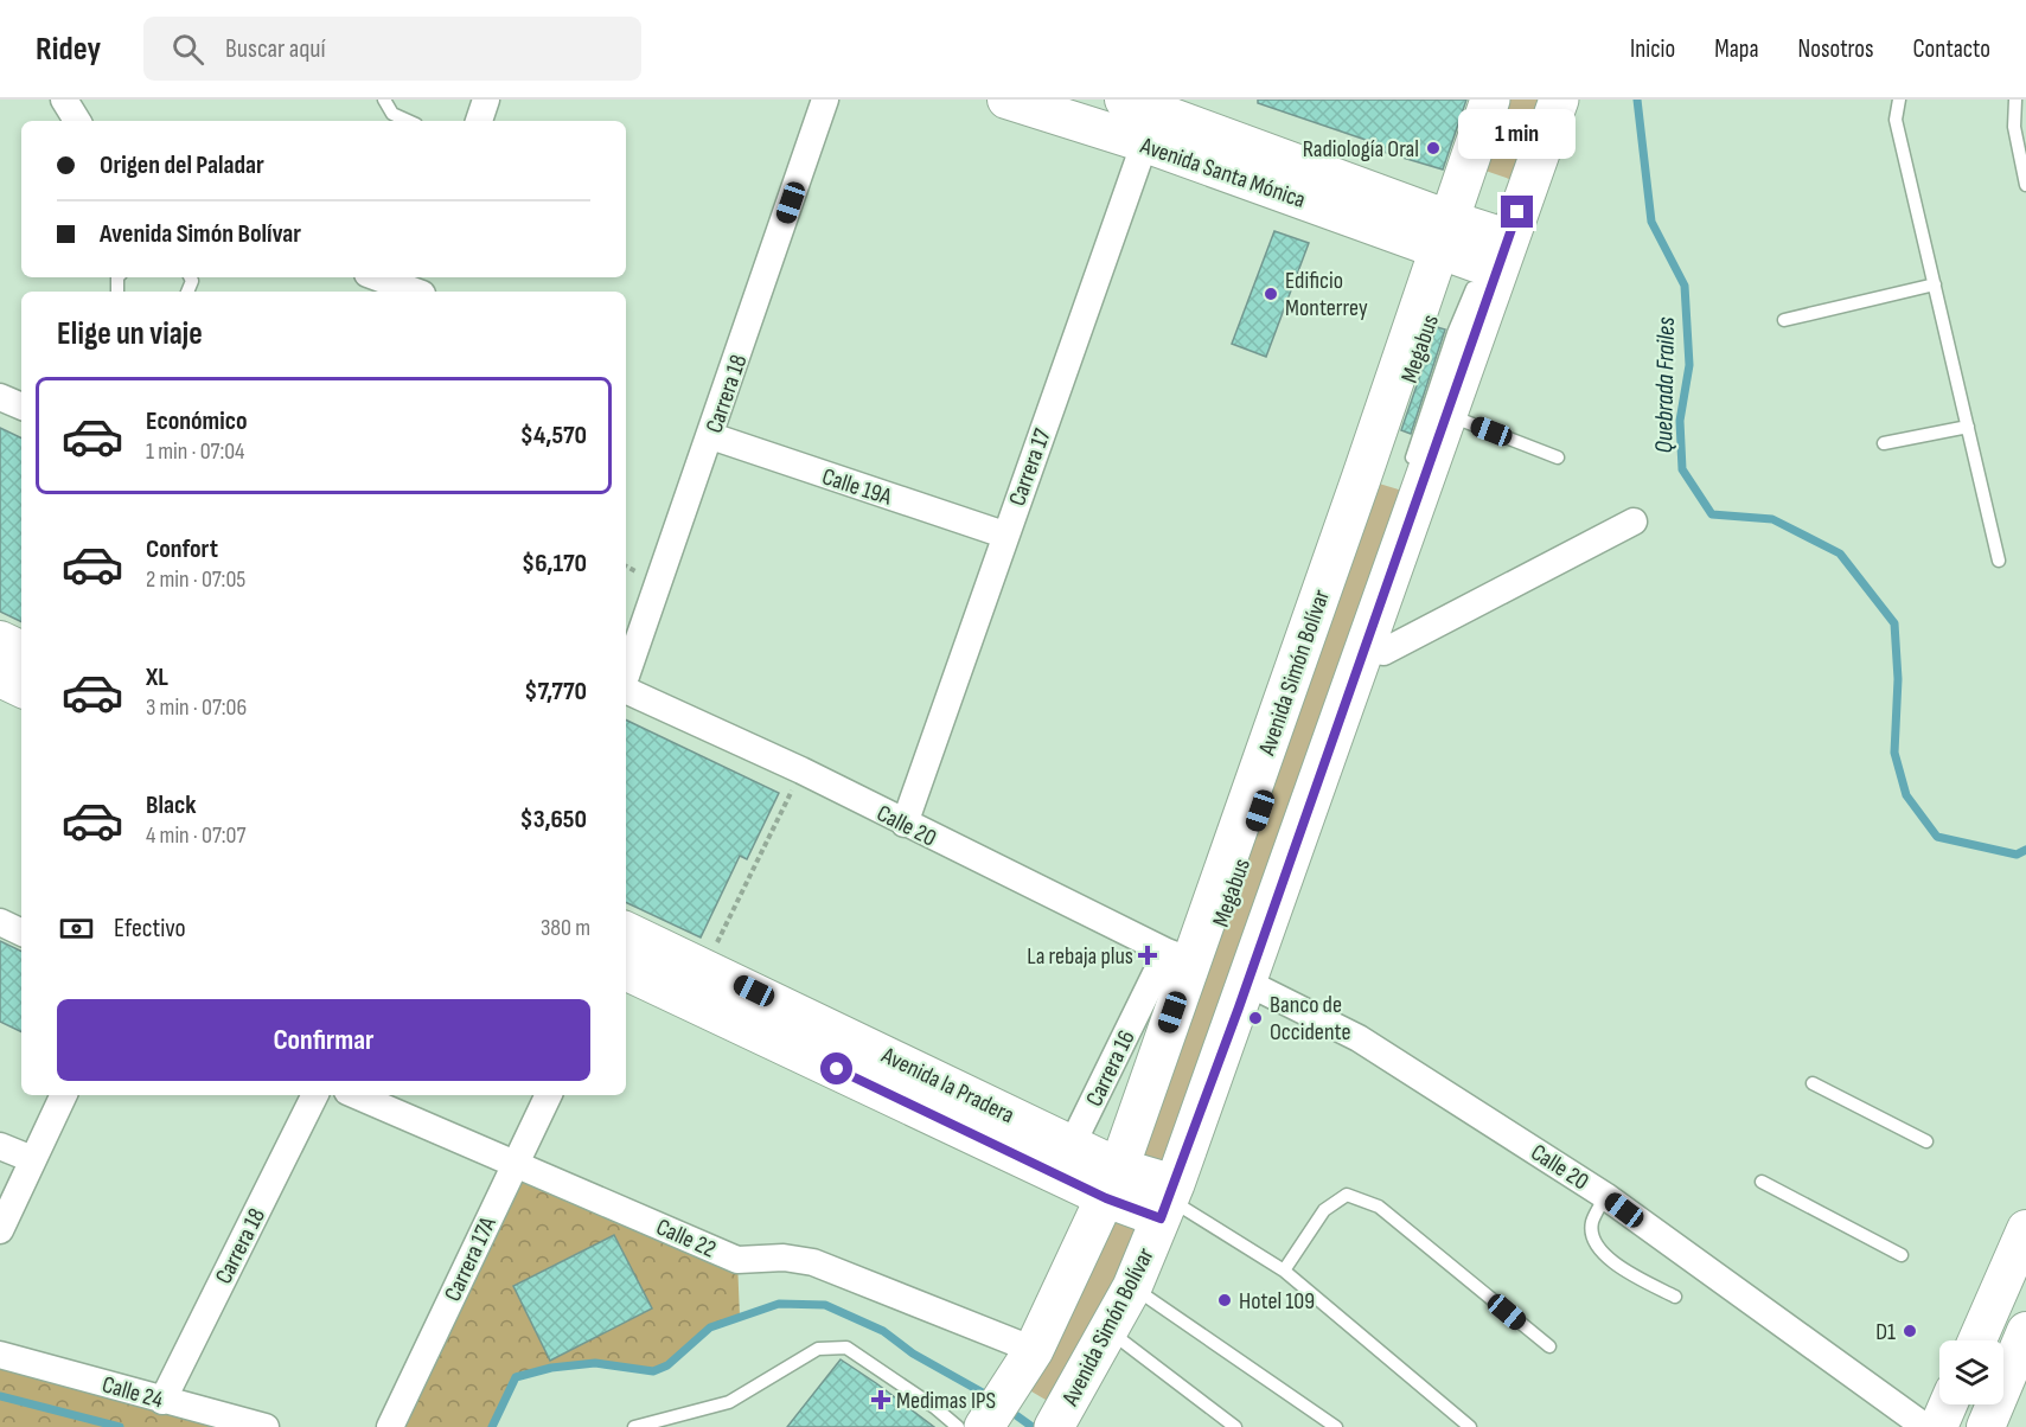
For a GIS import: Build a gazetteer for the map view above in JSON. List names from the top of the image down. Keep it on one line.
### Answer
{"streets":{"main road":["Avenida Simón Bolívar"],"street":["Avenida Santa Mónica","Carrera 18","Carrera 17","Calle 19A","Calle 20","Carrera 16","Avenida la Pradera","Calle 22","Carrera 17A","Calle 24"],"lane":["Megabus"]},"crossings":[["Avenida Santa Mónica","Megabus"],["Avenida Santa Mónica","Carrera 17"],["Avenida Santa Mónica","Avenida Simón Bolívar"],["Megabus","Avenida Simón Bolívar"],["Megabus","Avenida la Pradera"],["Carrera 18","Calle 19A"],["Carrera 18","Calle 24"],["Carrera 17","Calle 19A"],["Carrera 17","Calle 20"],["Avenida Simón Bolívar","Calle 20"],["Avenida Simón Bolívar","Carrera 16"],["Avenida Simón Bolívar","Avenida la Pradera"],["Avenida Simón Bolívar","Calle 22"],["Calle 20","Carrera 16"],["Carrera 16","Avenida la Pradera"],["Calle 22","Carrera 17A"]],"water":["Quebrada Frailes"],"places":{"other":["Radiología Oral","Edificio Monterrey","Banco de Occidente","Hotel 109","D1"],"health":["La rebaja plus","Medimas IPS"]},"page":{"header":"Ridey","search":"Buscar aquí","nav":["Inicio","Mapa","Nosotros","Contacto"],"bubble":"1 min","banner":["Origen del Paladar","Avenida Simón Bolívar"],"heading":"Elige un viaje","list":[{"name":"Económico","note":"1 min · 07:04","value":"$4,570"},{"name":"Confort","note":"2 min · 07:05","value":"$6,170"},{"name":"XL","note":"3 min · 07:06","value":"$7,770"},{"name":"Black","note":"4 min · 07:07","value":"$3,650"}],"pay":["Efectivo","380 m"],"buttons":"Confirmar"}}
